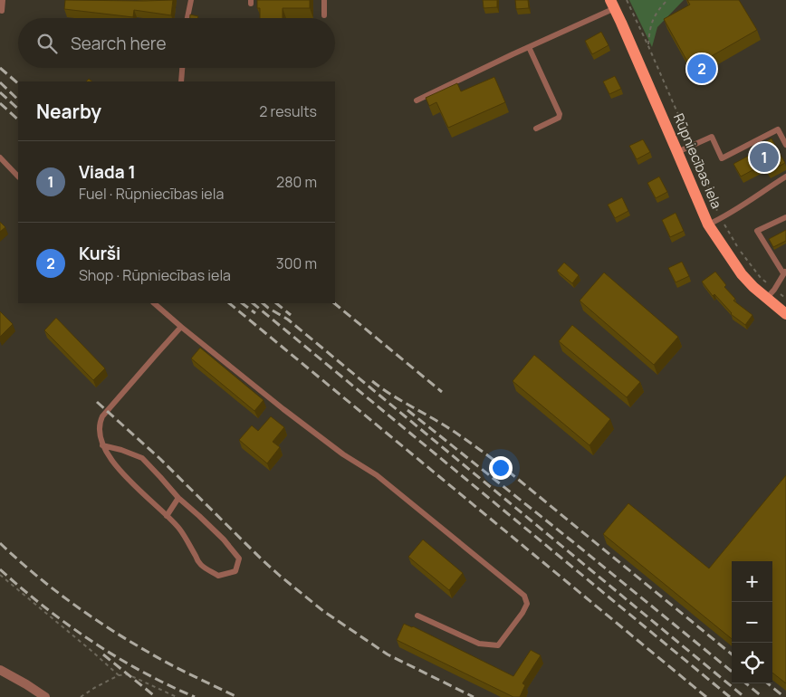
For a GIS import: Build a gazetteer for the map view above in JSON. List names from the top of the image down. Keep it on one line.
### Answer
{"streets":{"main road":["Rūpniecības iela"]},"page":{"search":"Search here","pins":["2","1"],"heading":["Nearby","2 results"],"list":[{"mark":"1","name":"Viada 1","note":"Fuel · Rūpniecības iela","value":"280 m"},{"mark":"2","name":"Kurši","note":"Shop · Rūpniecības iela","value":"300 m"}],"map_buttons":["+","−"]}}
